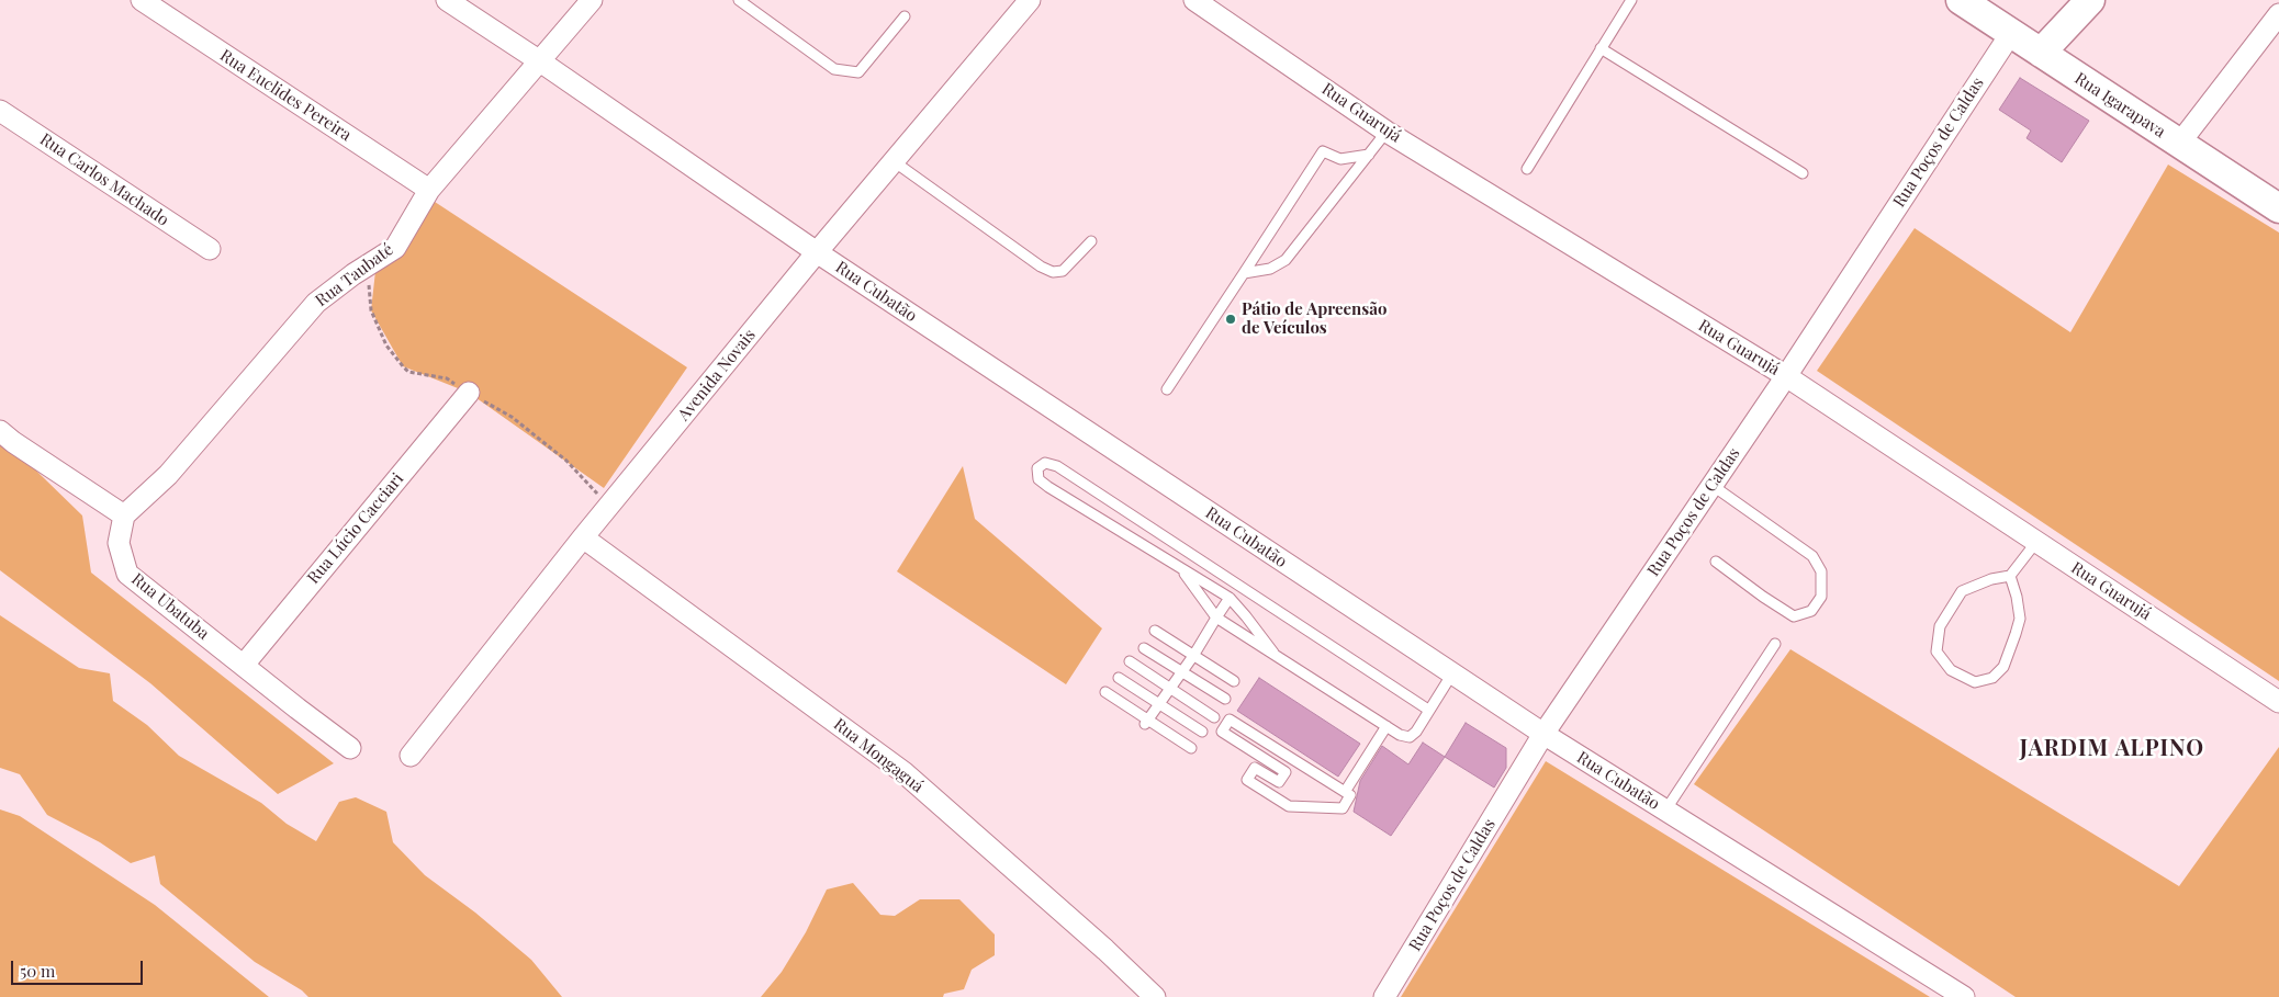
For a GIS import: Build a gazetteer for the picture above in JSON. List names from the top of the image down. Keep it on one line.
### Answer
{"streets":{"street":["Rua Euclides Pereira","Rua Igarapava","Rua Guarujá","Rua Poços de Caldas","Rua Carlos Machado","Rua Taubaté","Rua Cubatão","Avenida Novais","Rua Lúcio Cacciari","Rua Ubatuba","Rua Mongaguá"]},"crossings":[["Rua Euclides Pereira","Rua Taubaté"],["Rua Igarapava","Rua Poços de Caldas"],["Rua Guarujá","Rua Poços de Caldas"],["Rua Poços de Caldas","Rua Cubatão"],["Rua Taubaté","Rua Cubatão"],["Rua Taubaté","Rua Ubatuba"],["Rua Cubatão","Avenida Novais"],["Avenida Novais","Rua Mongaguá"],["Rua Lúcio Cacciari","Rua Ubatuba"]],"districts":["JARDIM ALPINO"],"places":["Pátio de Apreensão de Veículos"],"scale_bar":"50 m"}
